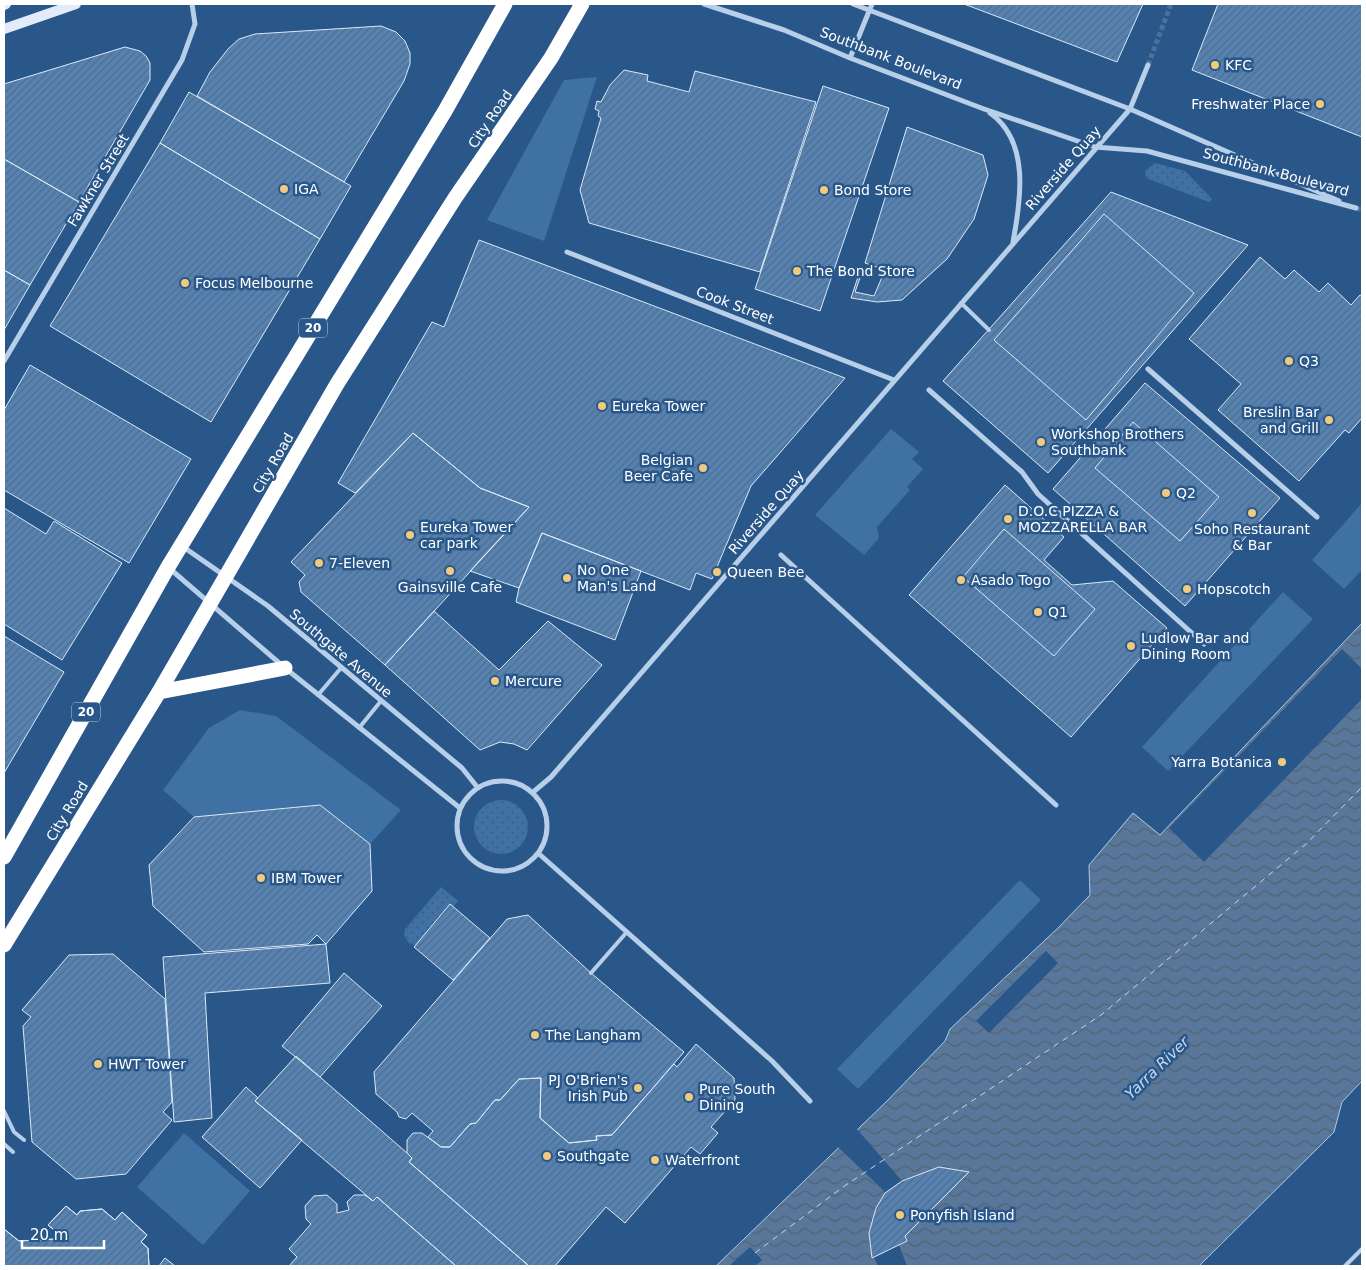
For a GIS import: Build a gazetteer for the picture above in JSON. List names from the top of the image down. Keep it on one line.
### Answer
{"streets":{"highway":["City Road","20"],"street":["Southbank Boulevard","Riverside Quay","Fawkner Street","Cook Street","Southgate Avenue"]},"crossings":[["Southbank Boulevard","Riverside Quay"],["City Road","Southgate Avenue"],["Riverside Quay","Cook Street"],["Riverside Quay","Southgate Avenue"],["20","Southgate Avenue"]],"water":["Yarra River"],"places":["KFC","Freshwater Place","IGA","Bond Store","The Bond Store","Focus Melbourne","Q3","Eureka Tower","Breslin Bar and Grill","Workshop Brothers Southbank","Belgian Beer Cafe","Q2","Soho Restaurant & Bar","D.O.C PIZZA & MOZZARELLA BAR","Eureka Tower car park","7-Eleven","Gainsville Cafe","Queen Bee","No One Man's Land","Asado Togo","Hopscotch","Q1","Ludlow Bar and Dining Room","Mercure","Yarra Botanica","IBM Tower","The Langham","HWT Tower","PJ O'Brien's Irish Pub","Pure South Dining","Southgate","Waterfront","Ponyfish Island"],"scale_bar":"20 m"}
